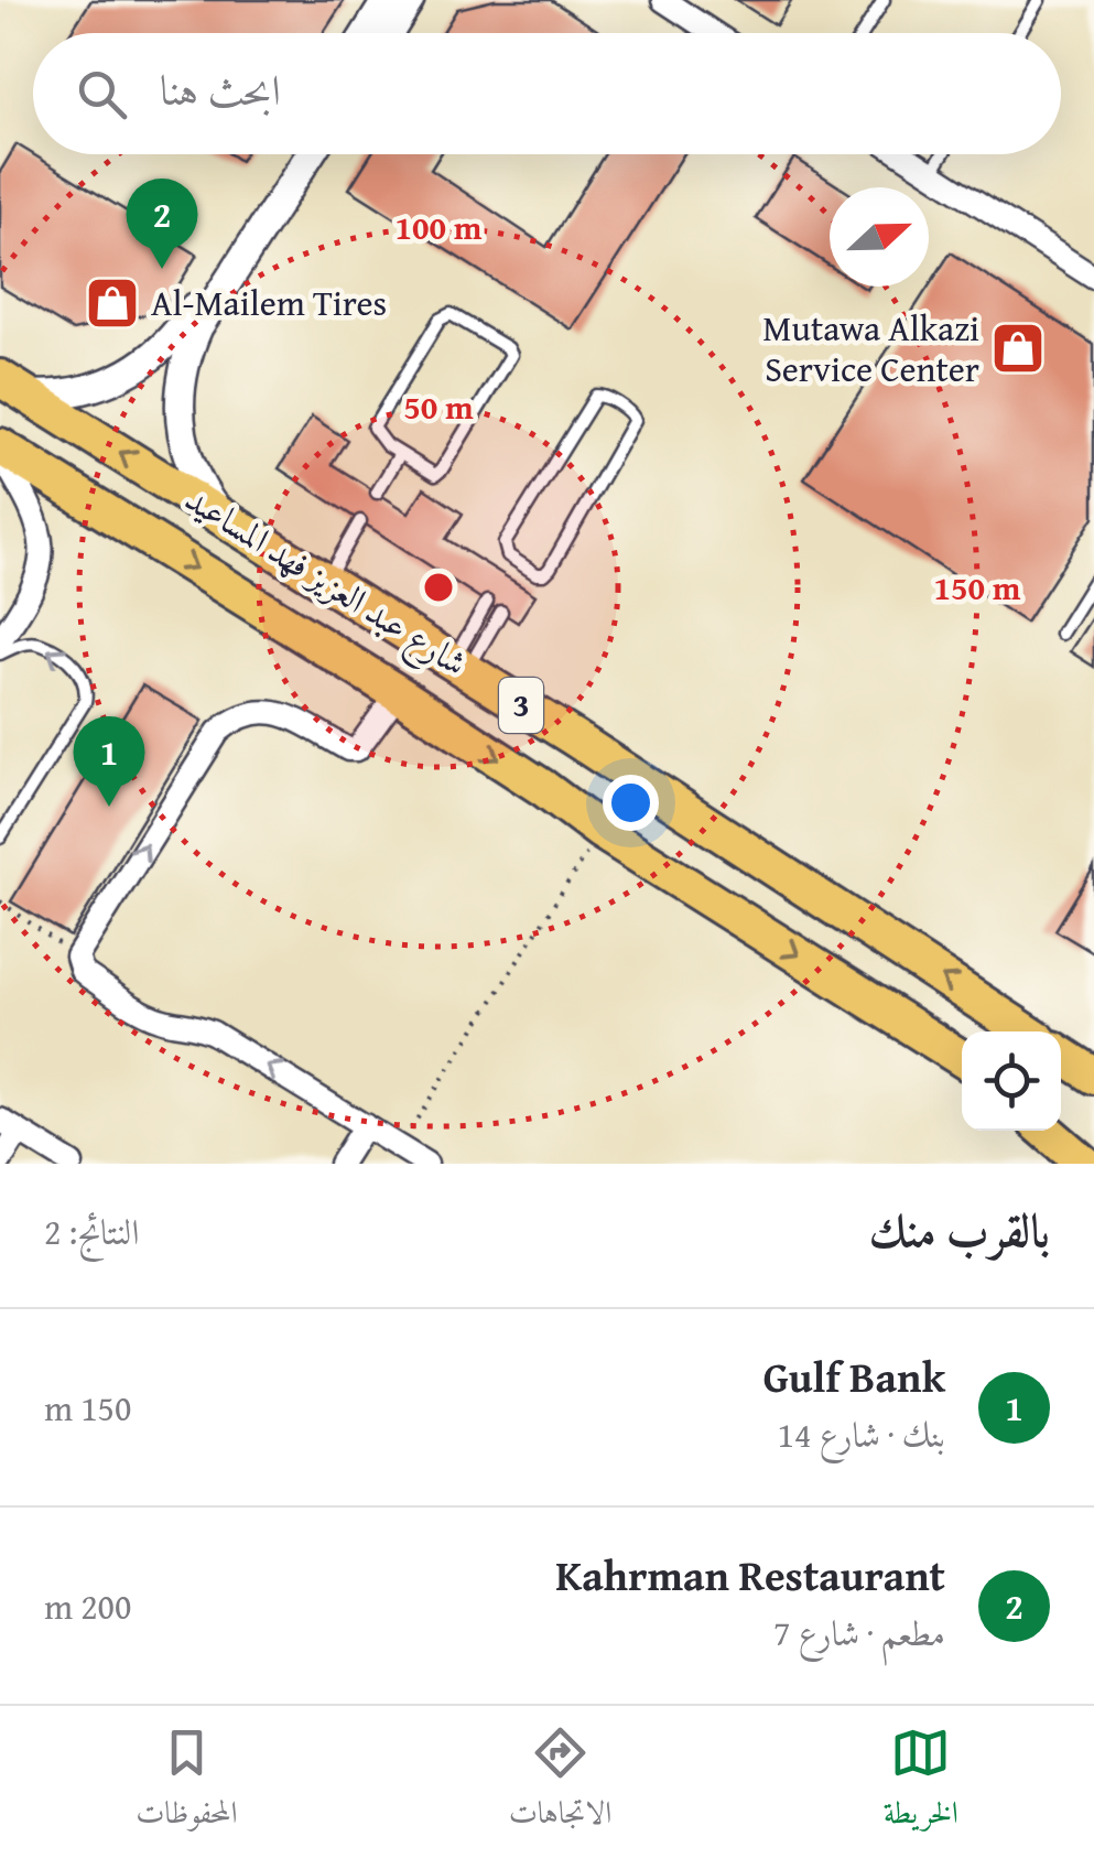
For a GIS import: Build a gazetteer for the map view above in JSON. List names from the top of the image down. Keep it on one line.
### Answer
{"streets":{"main road":["شارع عبد العزيز فهد المساعيد","3"]},"places":{"shop":["Al-Mailem Tires","Mutawa Alkazi Service Center"]},"north":"right","page":{"search":"ابحث هنا","pins":["2","1"],"heading":["بالقرب منك","النتائج: 2"],"list":[{"mark":"1","name":"Gulf Bank","note":"بنك · شارع 14","value":"150 m"},{"mark":"2","name":"Kahrman Restaurant","note":"مطعم · شارع 7","value":"200 m"}],"nav":["الخريطة","الاتجاهات","المحفوظات"]},"rings":["100 m","50 m","150 m"]}
